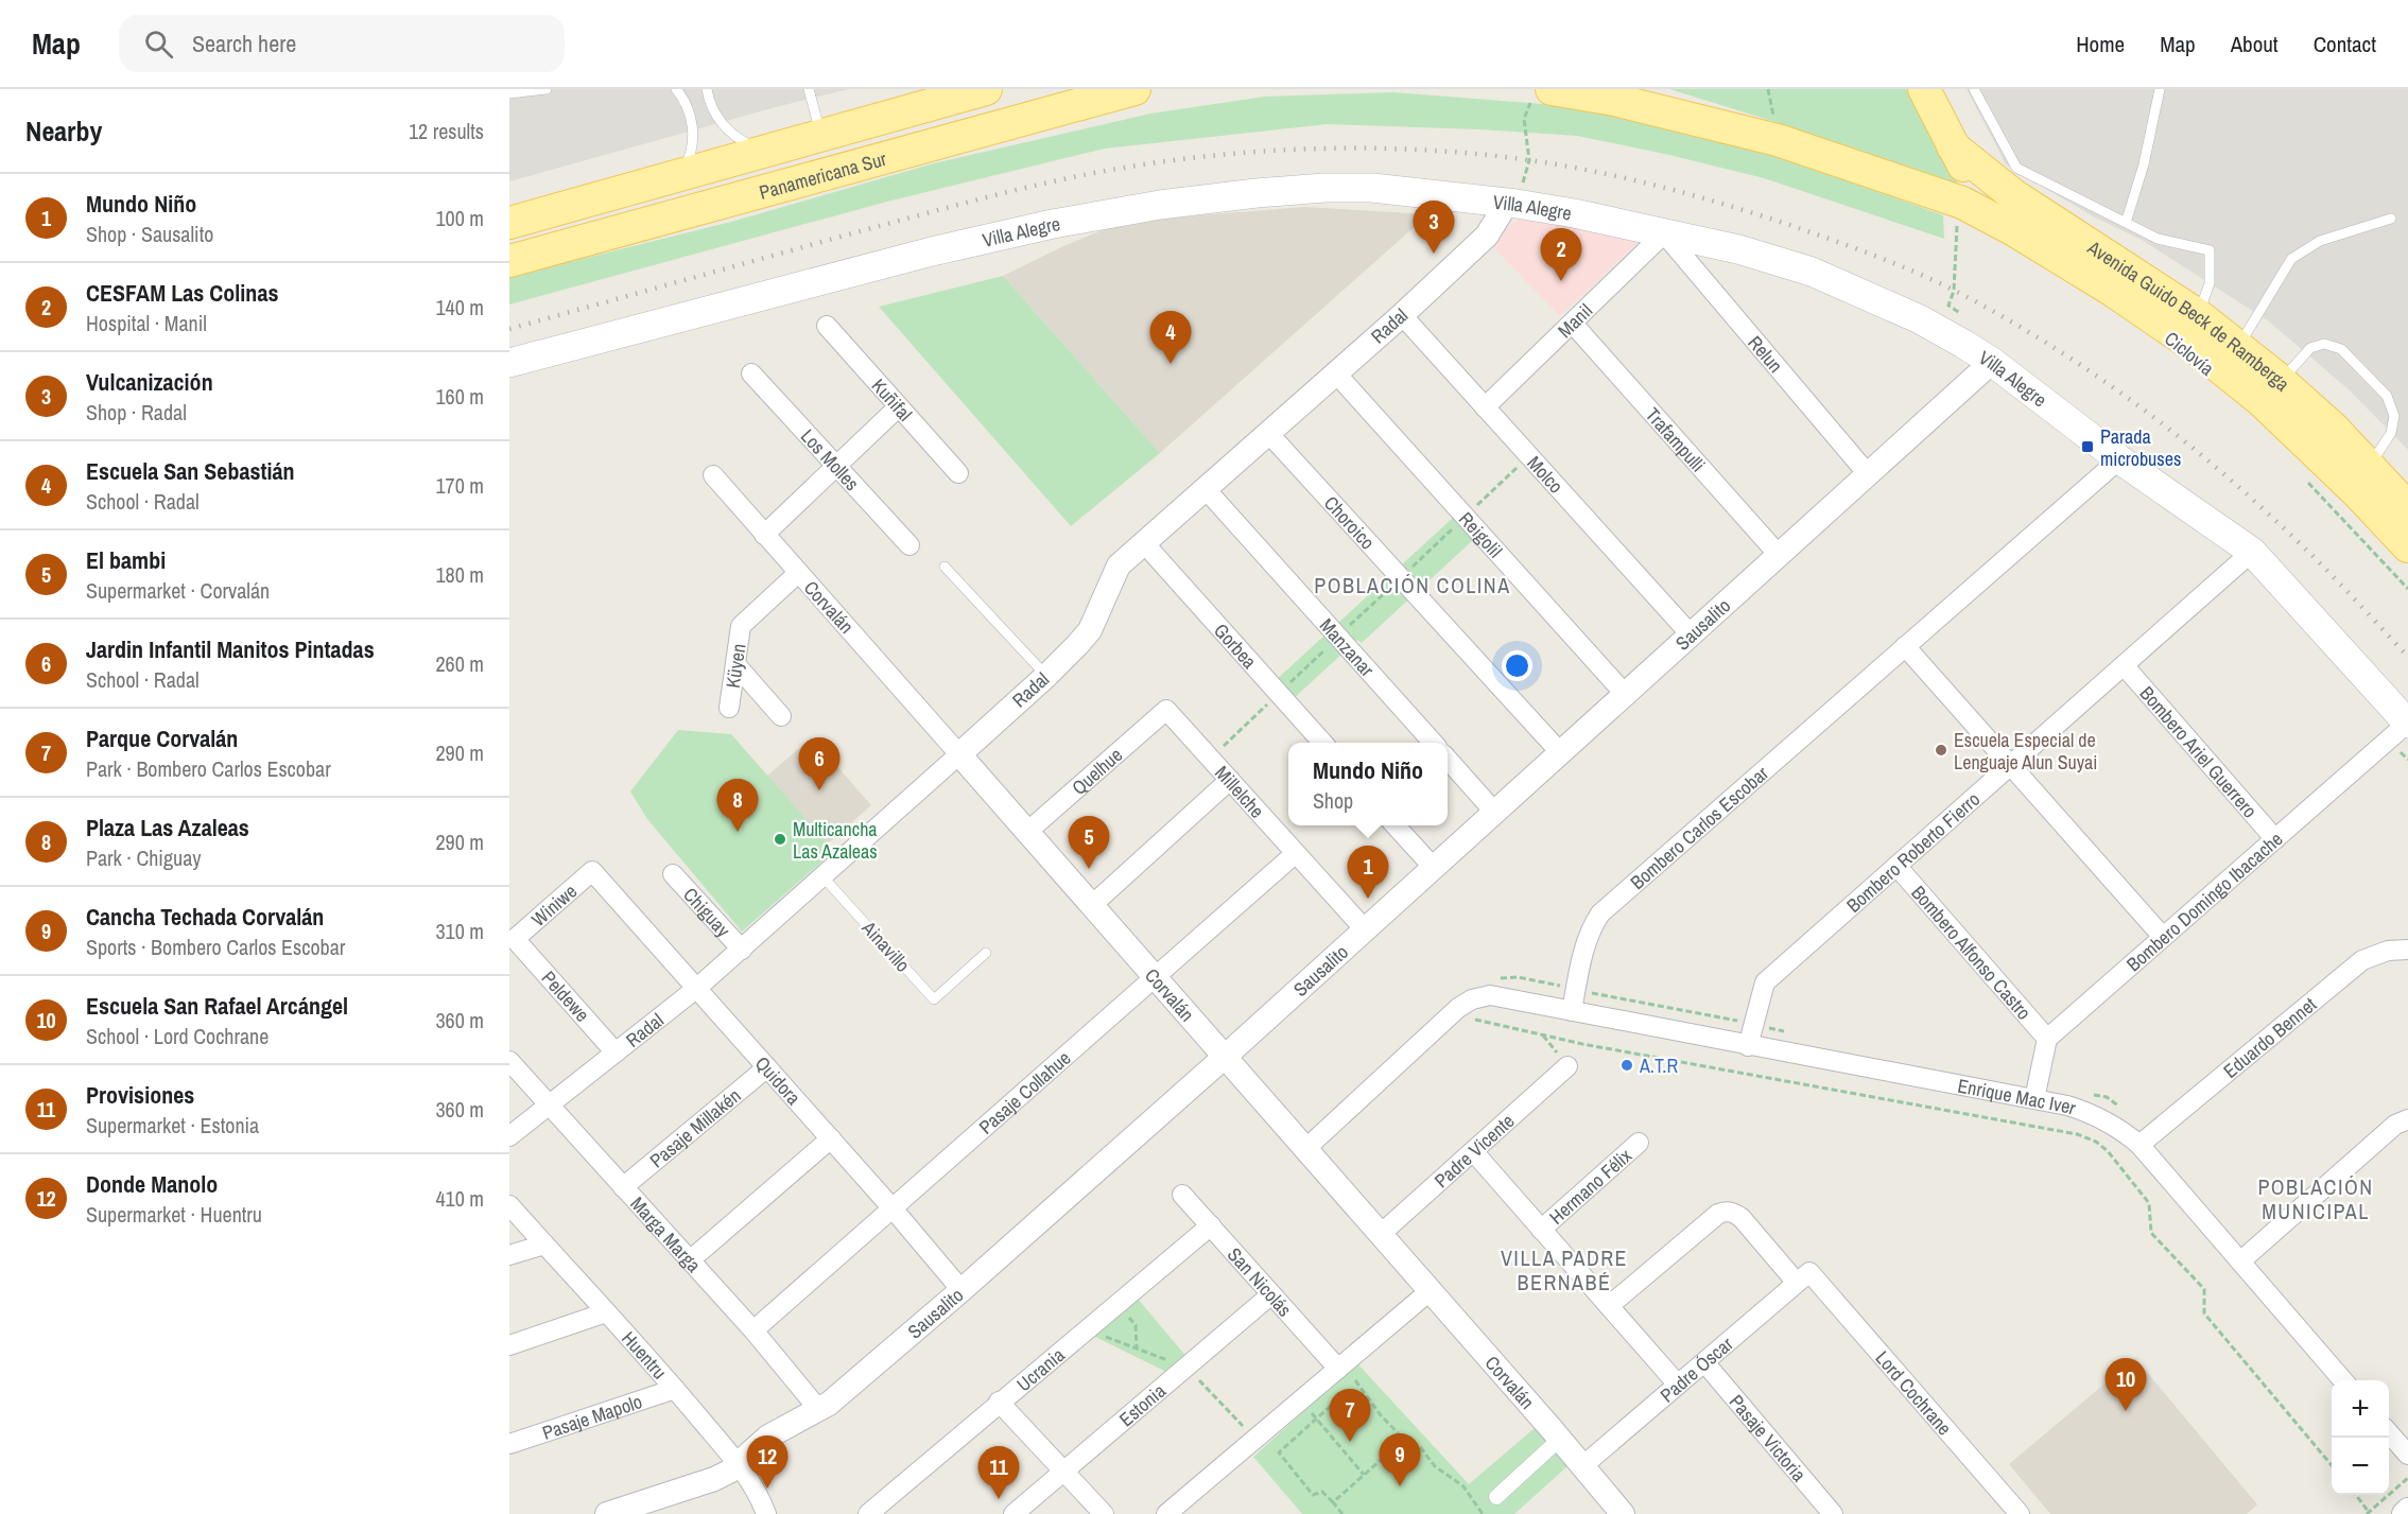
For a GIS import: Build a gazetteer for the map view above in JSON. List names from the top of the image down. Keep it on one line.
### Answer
{"streets":{"main road":["Panamericana Sur","Villa Alegre","Avenida Guido Beck de Ramberga"],"street":["Manil","Radal","Relun","Kuñifal","Trafampulli","Los Molles","Molco","Choroico","Reigolil","Corvalán","Sausalito","Gorbea","Manzanar","Küyen","Bombero Ariel Guerrero","Quelhue","Millelche","Bombero Carlos Escobar","Bombero Roberto Fierro","Bombero Domingo Ibacache","Winiwe","Chiguay","Bombero Alfonso Castro","Peldewe","Eduardo Bennet","Quidora","Pasaje Collahue","Enrique Mac Iver","Pasaje Millakén","Padre Vicente","Hermano Félix","Marga Marga","San Nicolás","Huentru","Ucrania","Padre Óscar","Lord Cochrane","Estonia","Pasaje Mapolo","Pasaje Victoria"],"lane":["Ainavillo"]},"crossings":[["Villa Alegre","Manil"],["Villa Alegre","Radal"],["Villa Alegre","Relun"],["Villa Alegre","Sausalito"],["Villa Alegre","Bombero Carlos Escobar"],["Villa Alegre","Bombero Roberto Fierro"],["Villa Alegre","Bombero Domingo Ibacache"],["Manil","Relun"],["Manil","Trafampulli"],["Manil","Molco"],["Radal","Molco"],["Radal","Choroico"],["Radal","Reigolil"],["Radal","Corvalán"],["Radal","Gorbea"],["Radal","Manzanar"],["Radal","Chiguay"],["Radal","Ainavillo"],["Radal","Peldewe"],["Radal","Quidora"],["Radal","Marga Marga"],["Relun","Sausalito"],["Trafampulli","Sausalito"],["Molco","Sausalito"],["Choroico","Sausalito"],["Reigolil","Sausalito"],["Corvalán","Sausalito"],["Corvalán","Küyen"],["Corvalán","Quelhue"],["Corvalán","Pasaje Collahue"],["Corvalán","Padre Vicente"],["Corvalán","Padre Óscar"],["Sausalito","Millelche"],["Sausalito","Quidora"],["Sausalito","Marga Marga"],["Sausalito","Huentru"],["Bombero Ariel Guerrero","Bombero Roberto Fierro"],["Bombero Ariel Guerrero","Bombero Domingo Ibacache"],["Quelhue","Millelche"],["Millelche","Pasaje Collahue"],["Bombero Carlos Escobar","Enrique Mac Iver"],["Bombero Roberto Fierro","Bombero Alfonso Castro"],["Bombero Roberto Fierro","Enrique Mac Iver"],["Bombero Domingo Ibacache","Bombero Alfonso Castro"],["Winiwe","Peldewe"],["Winiwe","Quidora"],["Eduardo Bennet","Enrique Mac Iver"],["Quidora","Pasaje Collahue"],["Quidora","Pasaje Millakén"],["Pasaje Collahue","Marga Marga"],["Pasaje Millakén","Marga Marga"],["San Nicolás","Ucrania"],["San Nicolás","Estonia"],["Huentru","Pasaje Mapolo"],["Padre Óscar","Lord Cochrane"],["Padre Óscar","Pasaje Victoria"]],"districts":["POBLACIÓN COLINA","POBLACIÓN MUNICIPAL","VILLA PADRE BERNABÉ"],"places":{"transit":["Parada microbuses"],"other":["Escuela Especial de Lenguaje Alun Suyai","Multicancha Las Azaleas","A.T.R"]},"page":{"header":"Map","search":"Search here","nav":["Home","Map","About","Contact"],"heading":["Nearby","12 results"],"list":[{"mark":"1","name":"Mundo Niño","note":"Shop · Sausalito","value":"100 m"},{"mark":"2","name":"CESFAM Las Colinas","note":"Hospital · Manil","value":"140 m"},{"mark":"3","name":"Vulcanización","note":"Shop · Radal","value":"160 m"},{"mark":"4","name":"Escuela San Sebastián","note":"School · Radal","value":"170 m"},{"mark":"5","name":"El bambi","note":"Supermarket · Corvalán","value":"180 m"},{"mark":"6","name":"Jardin Infantil Manitos Pintadas","note":"School · Radal","value":"260 m"},{"mark":"7","name":"Parque Corvalán","note":"Park · Bombero Carlos Escobar","value":"290 m"},{"mark":"8","name":"Plaza Las Azaleas","note":"Park · Chiguay","value":"290 m"},{"mark":"9","name":"Cancha Techada Corvalán","note":"Sports · Bombero Carlos Escobar","value":"310 m"},{"mark":"10","name":"Escuela San Rafael Arcángel","note":"School · Lord Cochrane","value":"360 m"},{"mark":"11","name":"Provisiones","note":"Supermarket · Estonia","value":"360 m"},{"mark":"12","name":"Donde Manolo","note":"Supermarket · Huentru","value":"410 m"}],"pins":["3","2","4","6","8","5","1","10","7","9","12","11"],"popup":["Mundo Niño","Shop"],"map_buttons":["+","−"]}}
